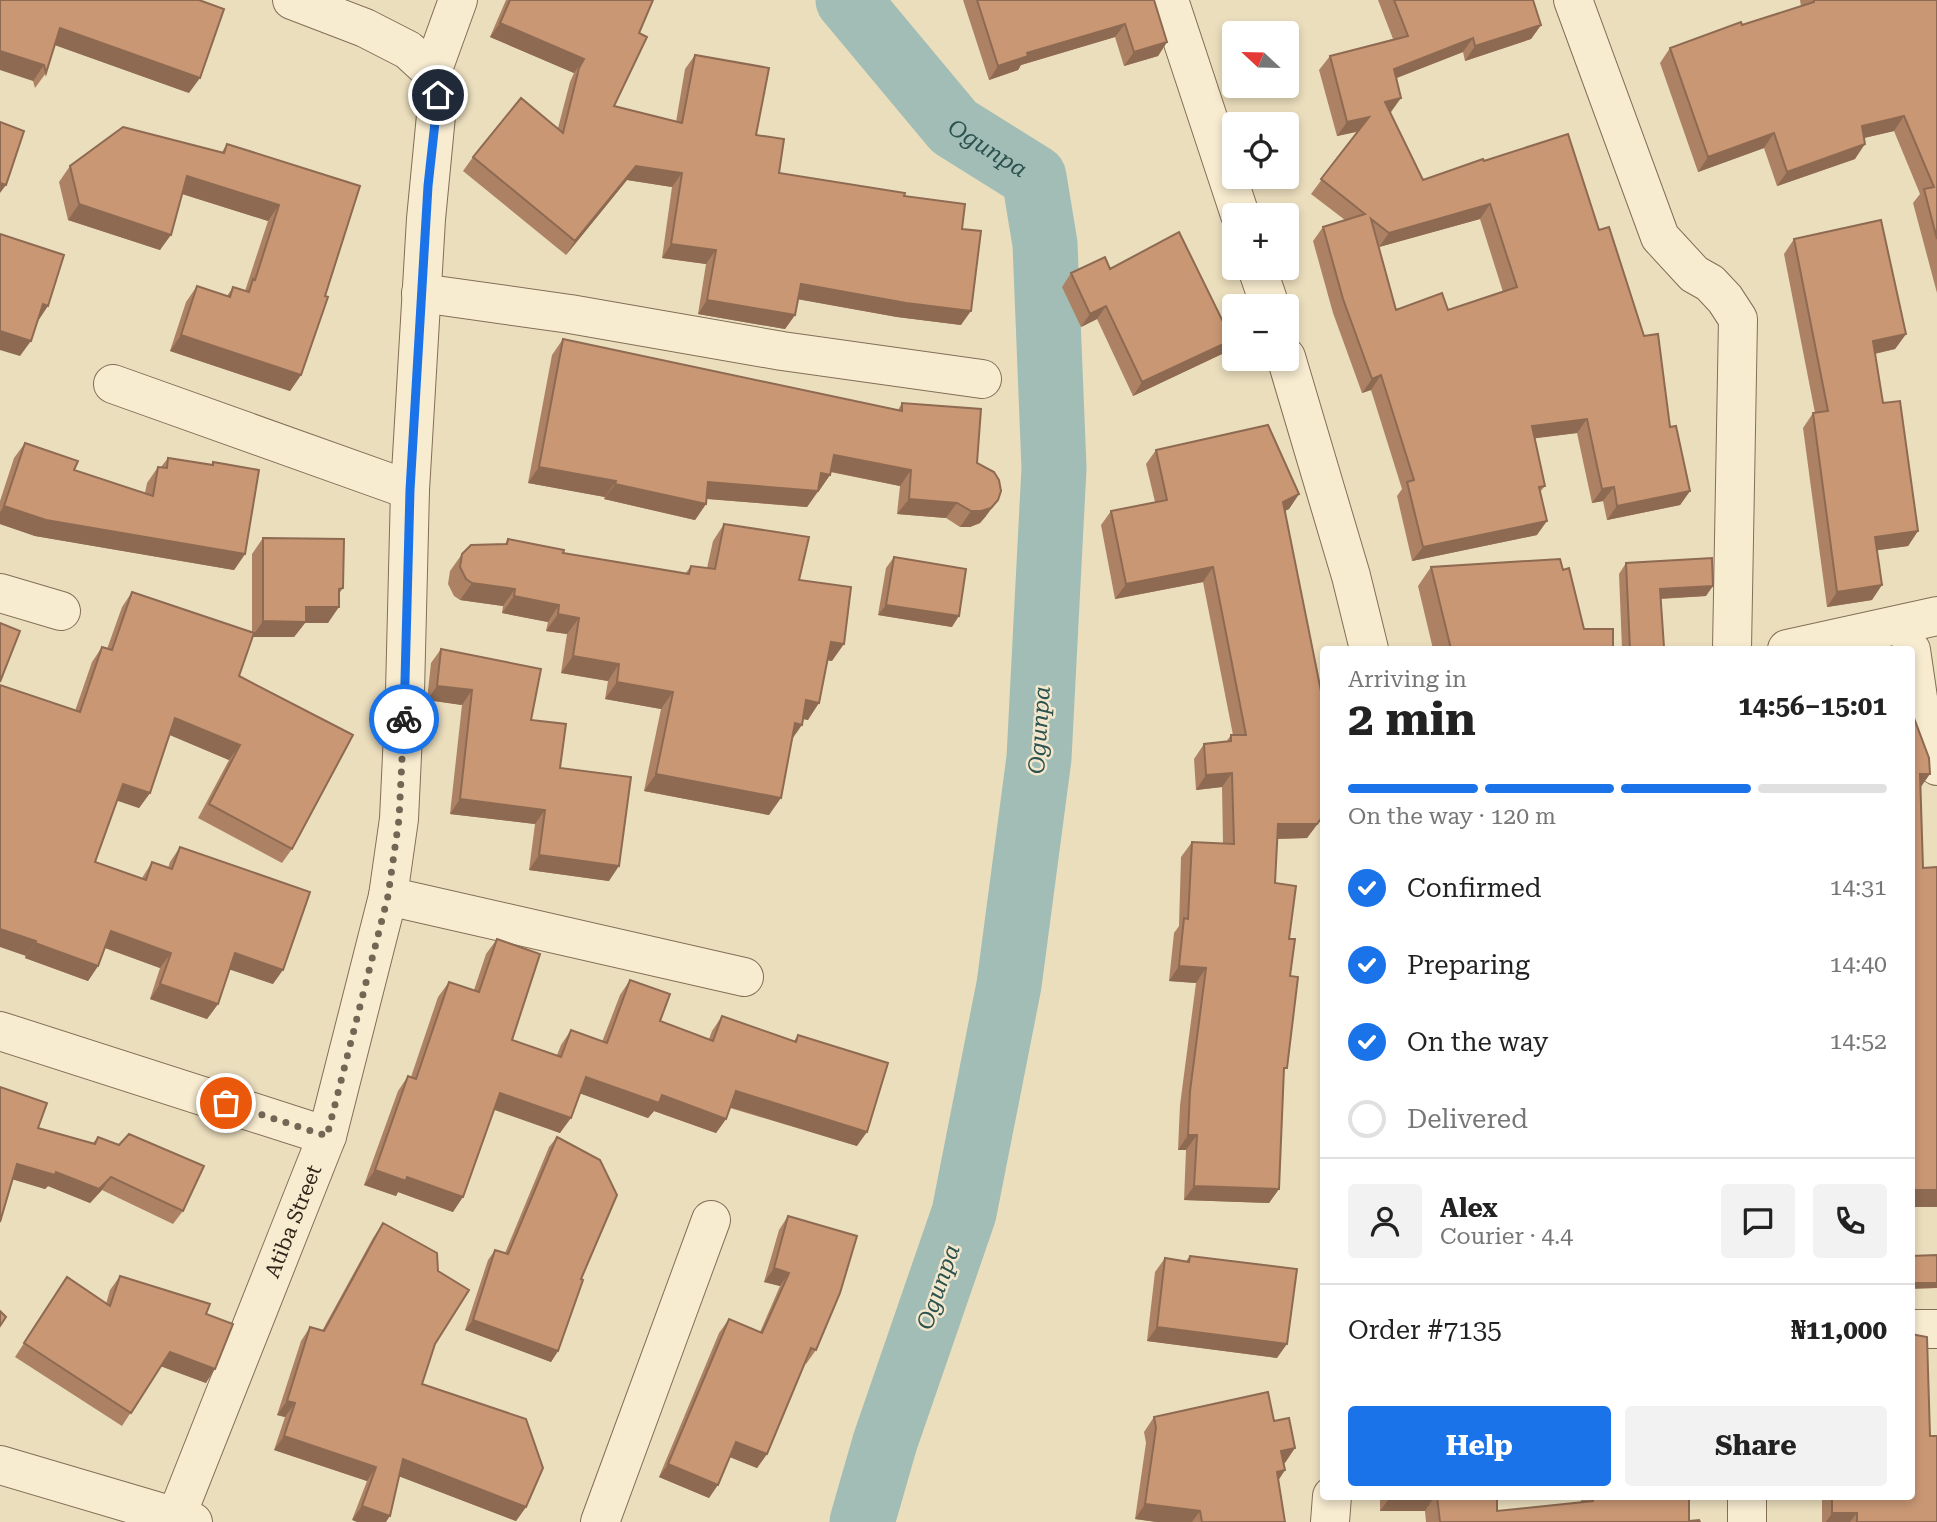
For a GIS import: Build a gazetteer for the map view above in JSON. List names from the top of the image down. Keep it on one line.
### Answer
{"streets":{"street":["Atiba Street"]},"water":["Ogunpa"],"north":"left","page":{"map_buttons":["+","−"],"heading":["2 min","Arriving in","14:56–15:01"],"panel":["Alex","Courier · 4.4","Order #7135","₦11,000"],"bar":"On the way · 120 m","list":[["Confirmed","14:31"],["Preparing","14:40"],["On the way","14:52"],"Delivered"],"buttons":["Help","Share"]}}
